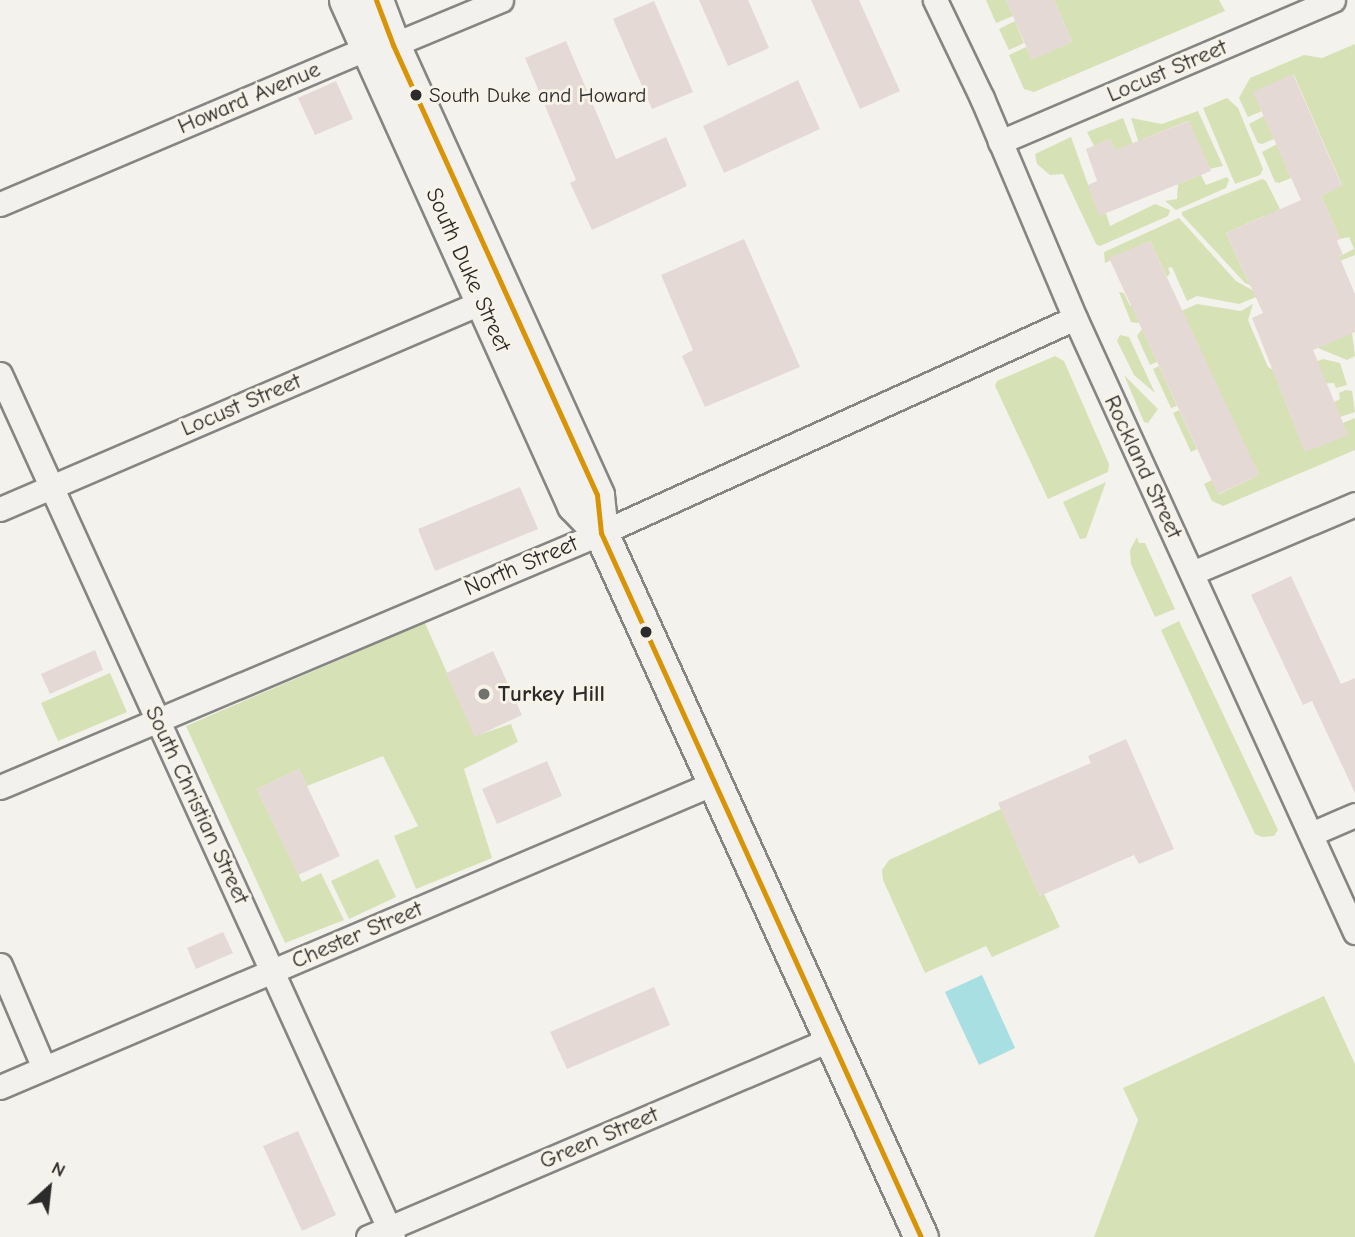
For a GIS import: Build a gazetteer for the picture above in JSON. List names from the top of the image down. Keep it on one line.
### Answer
{"streets":{"main road":["South Duke Street"],"street":["Locust Street","Howard Avenue","Rockland Street","North Street","South Christian Street","Chester Street","Green Street"]},"crossings":[["Locust Street","South Duke Street"],["Locust Street","Rockland Street"],["Locust Street","South Christian Street"],["Howard Avenue","South Duke Street"],["South Duke Street","North Street"],["South Duke Street","Chester Street"],["South Duke Street","Green Street"],["Rockland Street","North Street"],["North Street","South Christian Street"],["South Christian Street","Chester Street"],["South Christian Street","Green Street"]],"places":["South Duke and Howard","Turkey Hill"],"north":"top right"}
